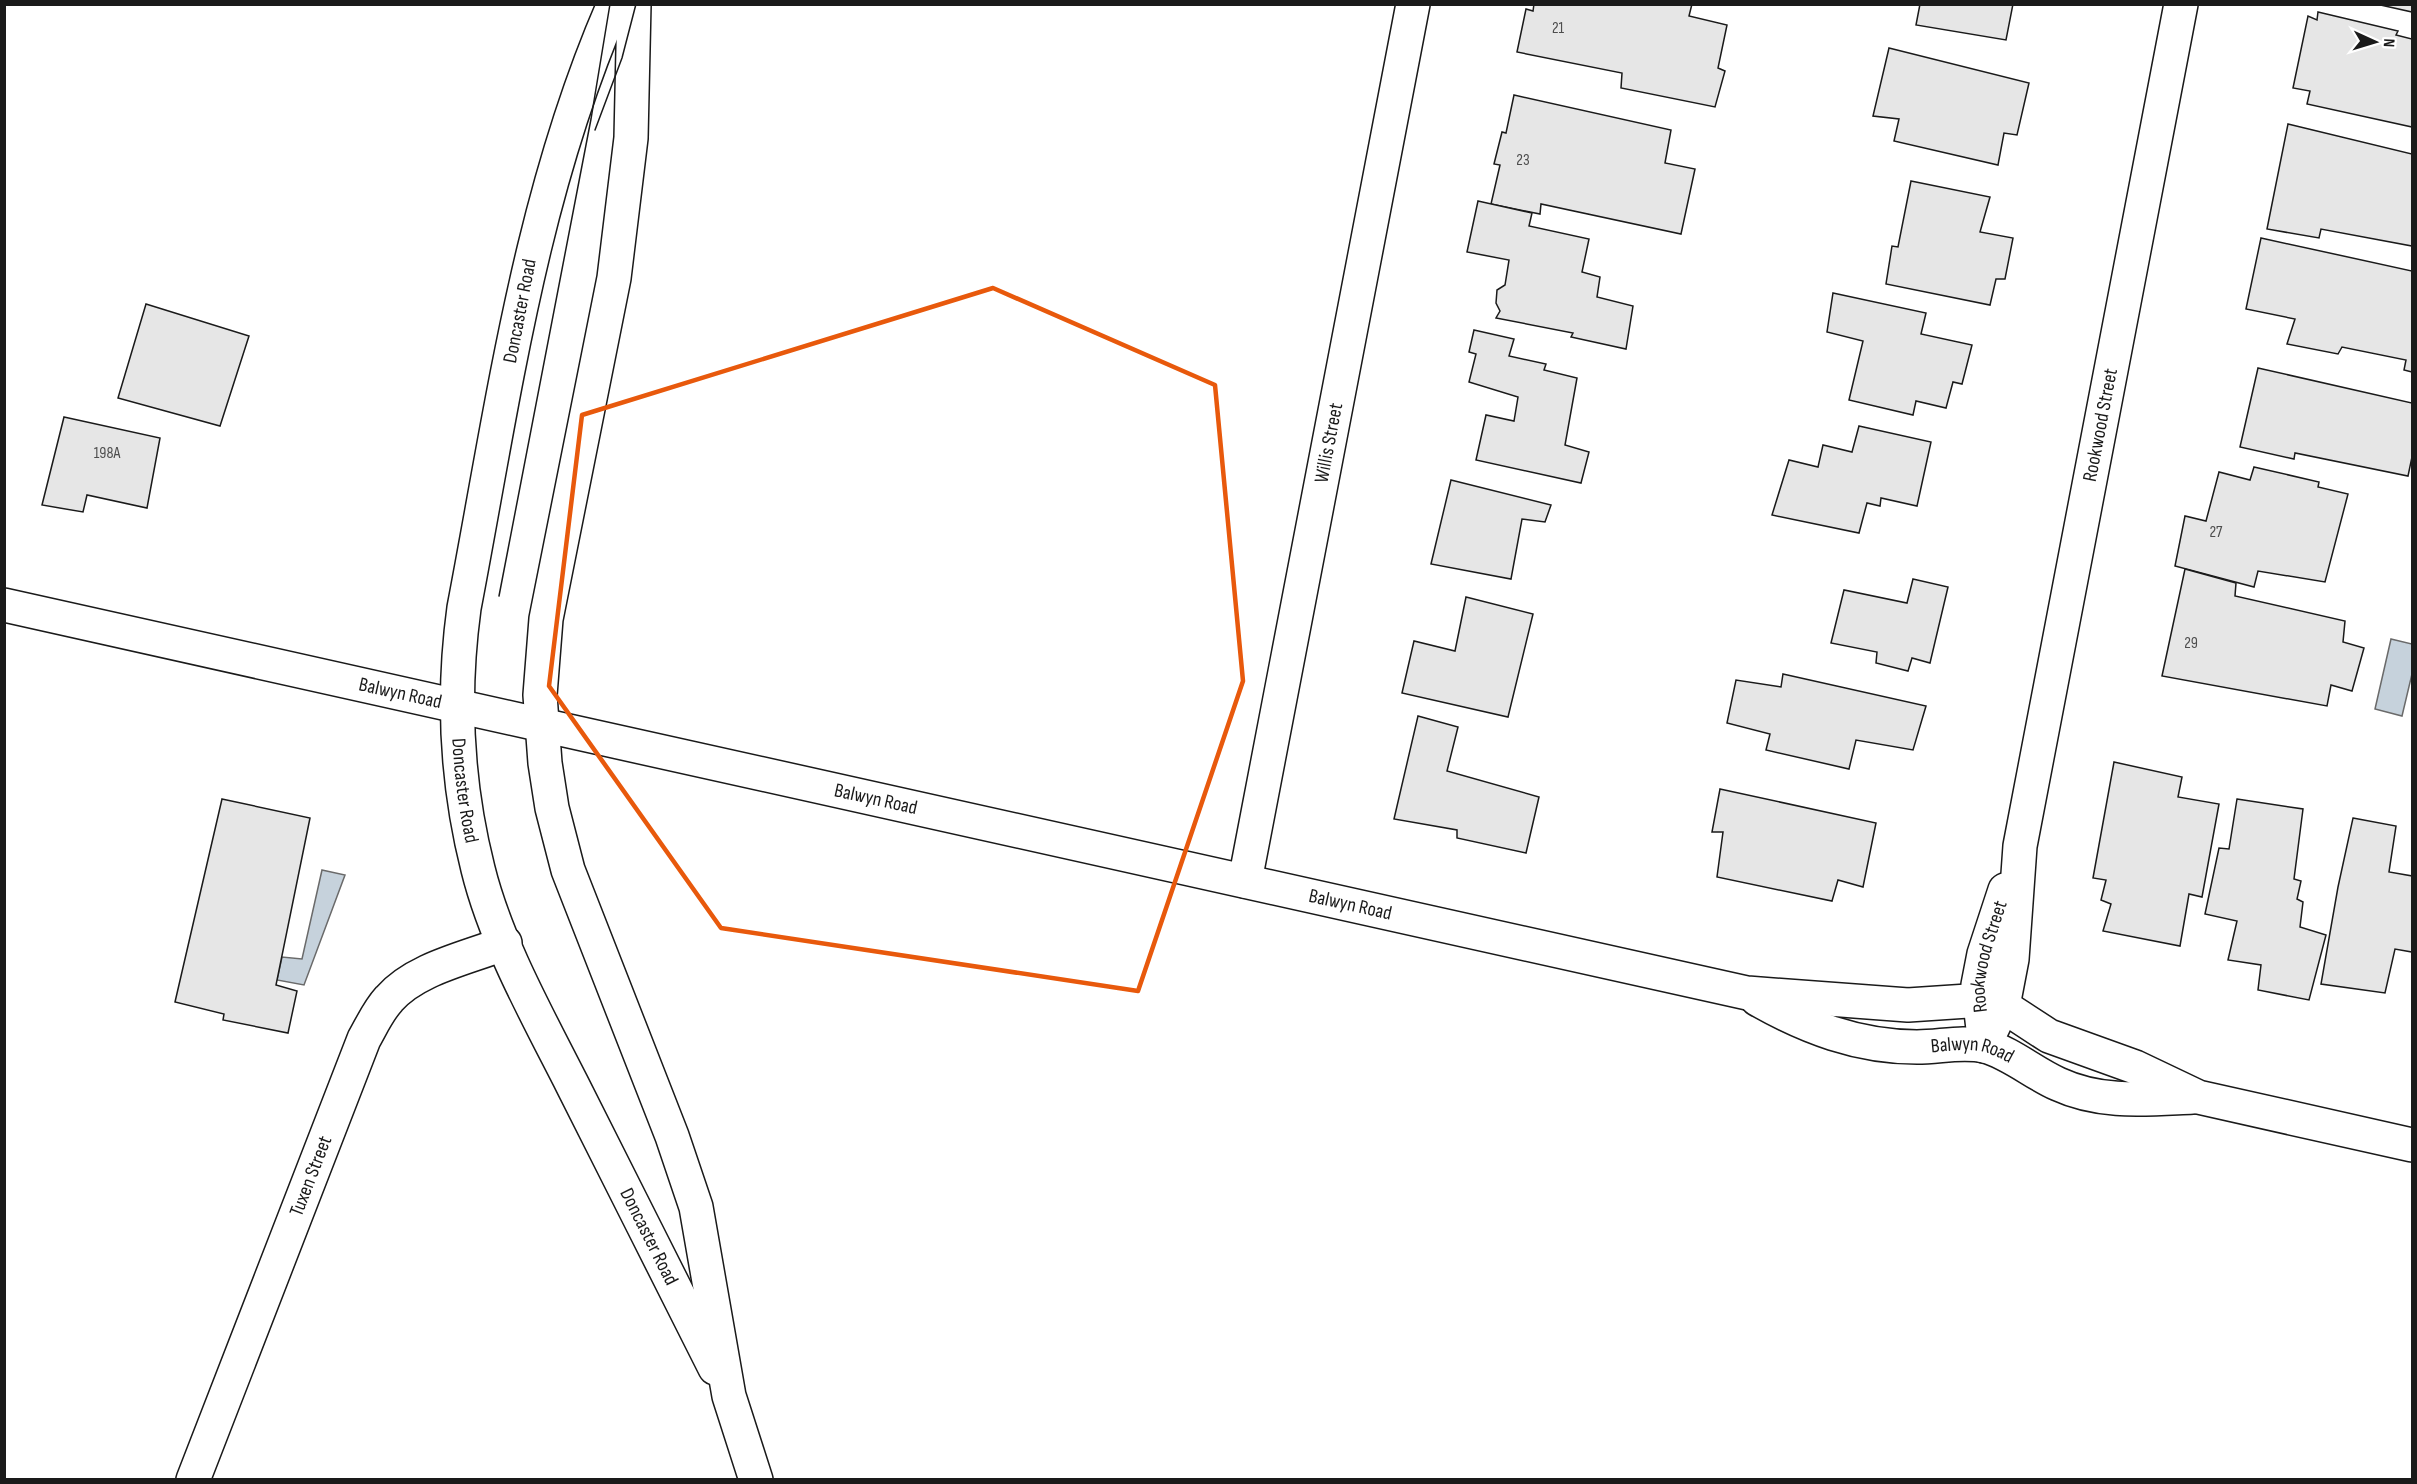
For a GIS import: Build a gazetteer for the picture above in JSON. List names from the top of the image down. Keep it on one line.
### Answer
{"streets":{"street":["Doncaster Road","Rookwood Street","Willis Street","Balwyn Road","Tuxen Street"]},"crossings":[["Doncaster Road","Balwyn Road"],["Doncaster Road","Tuxen Street"],["Rookwood Street","Balwyn Road"],["Willis Street","Balwyn Road"]],"house_numbers":["21","23","198A","27","29"],"north":"right"}
